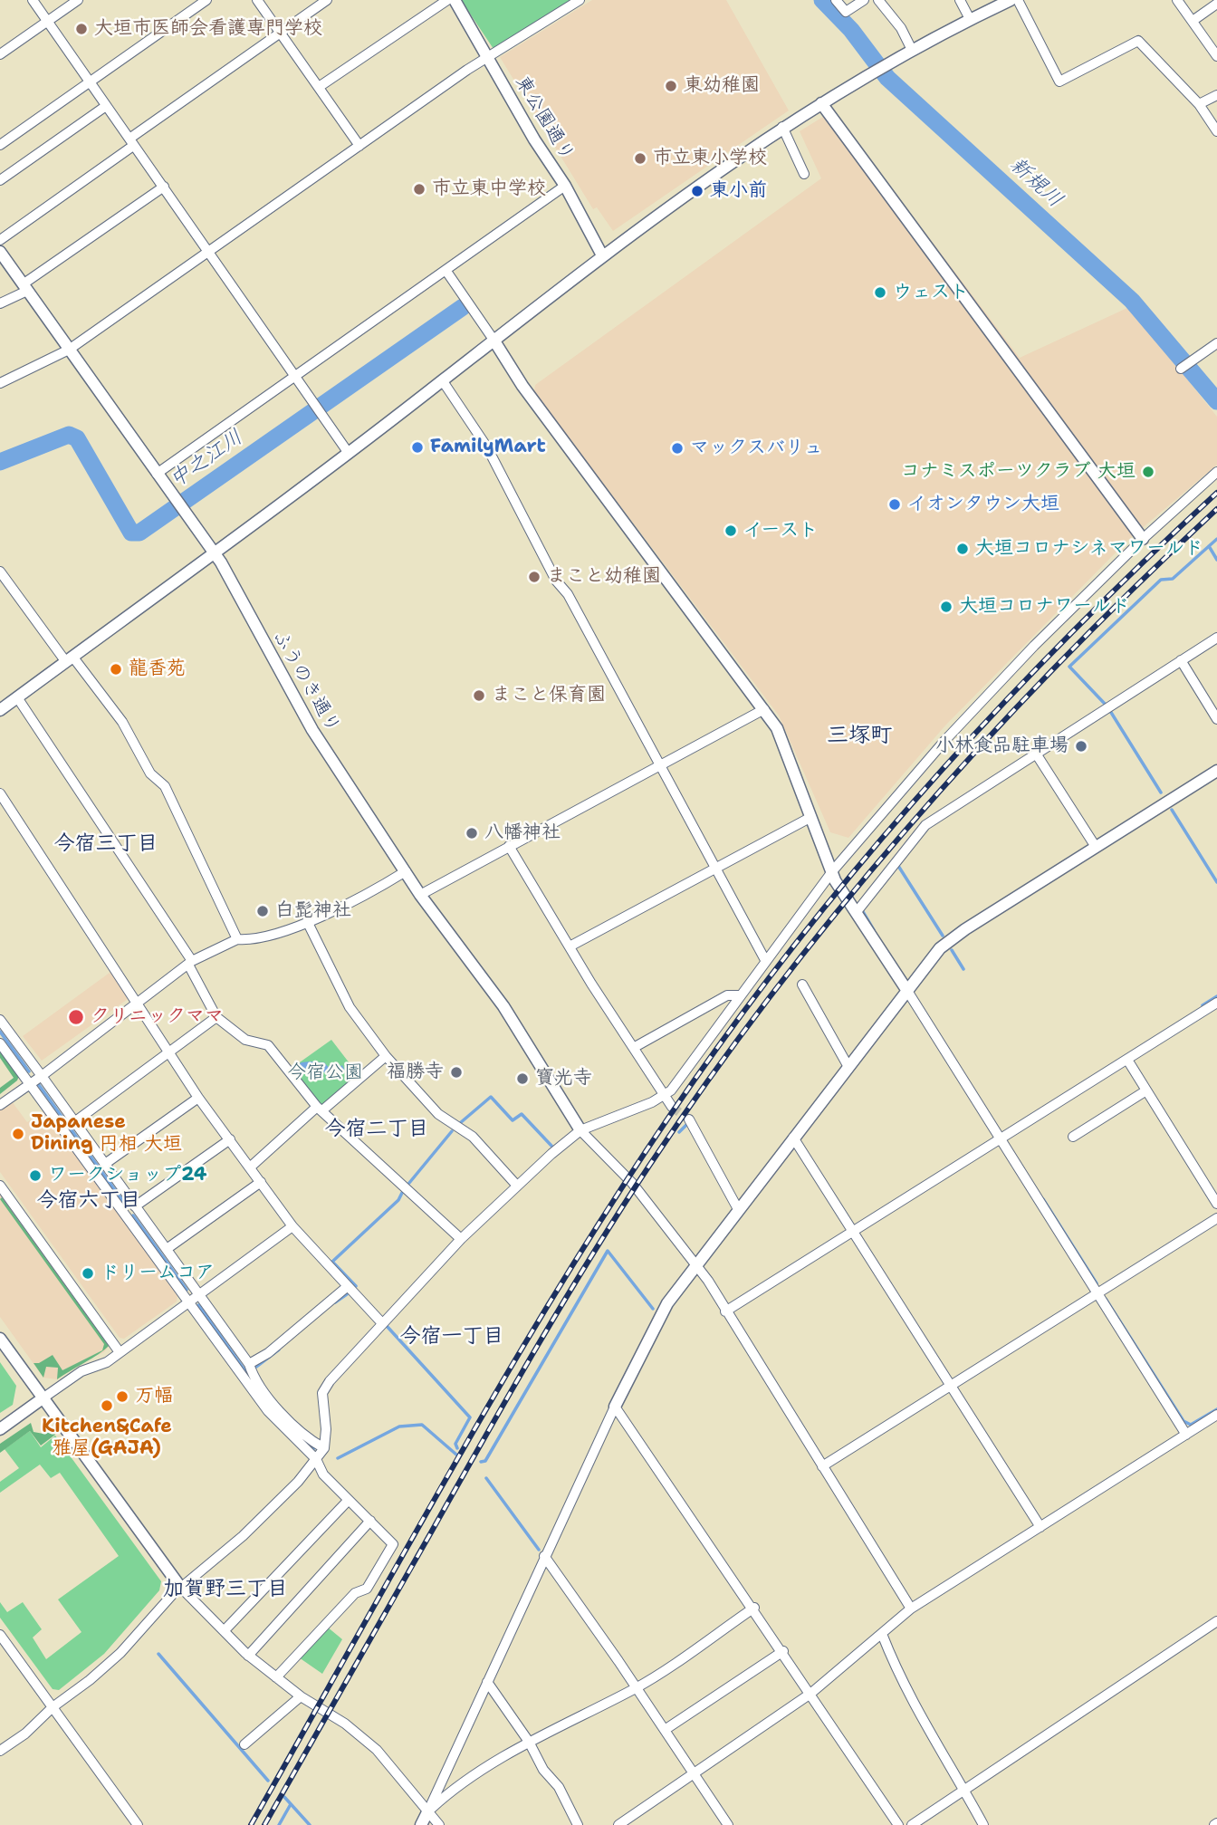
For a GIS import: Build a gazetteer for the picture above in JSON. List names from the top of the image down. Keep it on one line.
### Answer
{"streets":{"street":["東公園通り","ふうのき通り"]},"districts":["三塚町","今宿三丁目","今宿二丁目","今宿六丁目","今宿一丁目","加賀野三丁目"],"water":["新規川","中之江川"],"parks":["今宿公園"],"places":["大垣市医師会看護専門学校","東幼稚園","市立東小学校","市立東中学校","東小前","ウェスト","FamilyMart","マックスバリュ","コナミスポーツクラブ 大垣","イオンタウン大垣","イースト","大垣コロナシネマワールド","まこと幼稚園","大垣コロナワールド","龍香苑","まこと保育園","小林食品駐車場","八幡神社","白髭神社","クリニックママ","福勝寺","寶光寺","Japanese Dining 円相 大垣","ワークショップ24","ドリームコア","万幅","Kitchen&Cafe 雅屋(GAJA)"]}
